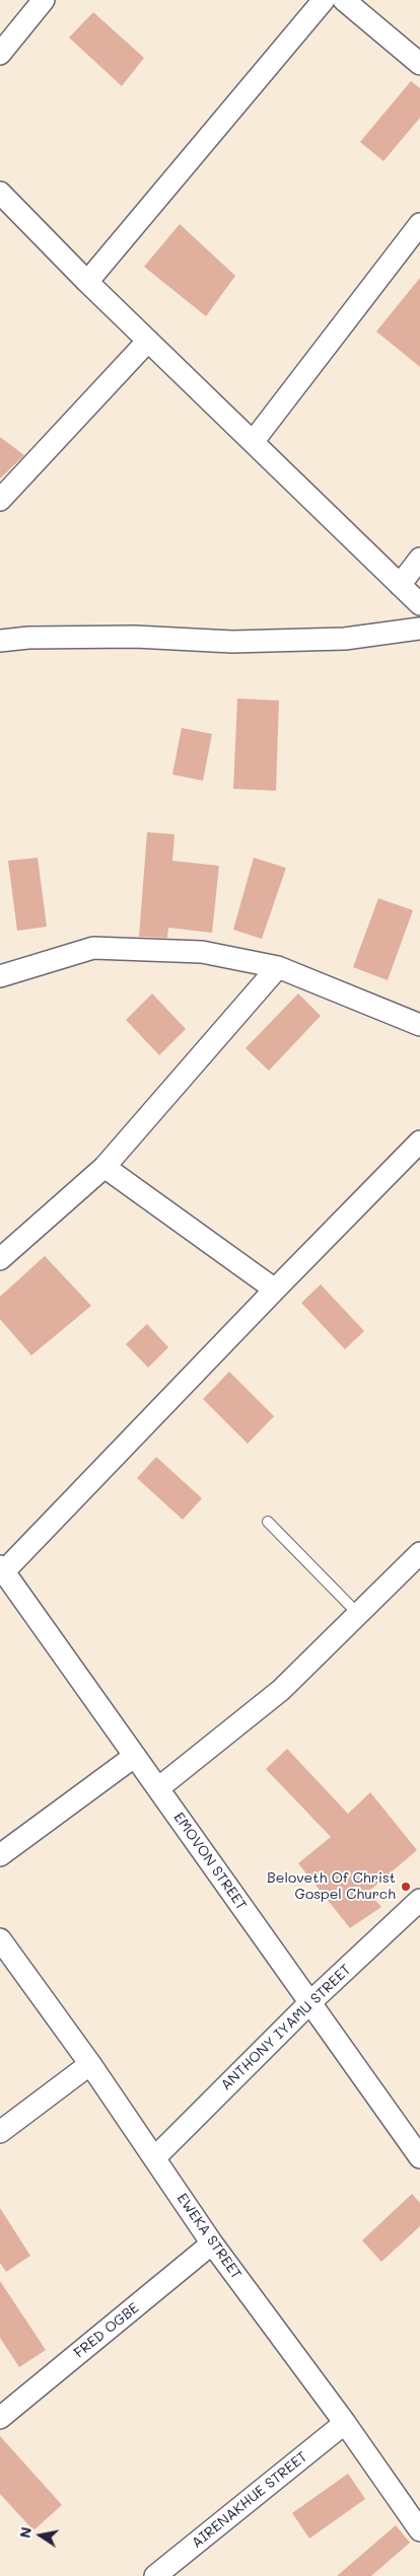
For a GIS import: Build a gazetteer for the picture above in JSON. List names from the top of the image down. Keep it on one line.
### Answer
{"streets":{"street":["EMOVON STREET","ANTHONY IYAMU STREET","EWEKA STREET","FRED OGBE","AIRENAKHUE STREET"]},"crossings":[["EMOVON STREET","ANTHONY IYAMU STREET"],["ANTHONY IYAMU STREET","EWEKA STREET"],["EWEKA STREET","FRED OGBE"],["EWEKA STREET","AIRENAKHUE STREET"]],"places":["Beloveth Of Christ Gospel Church"],"north":"left"}
